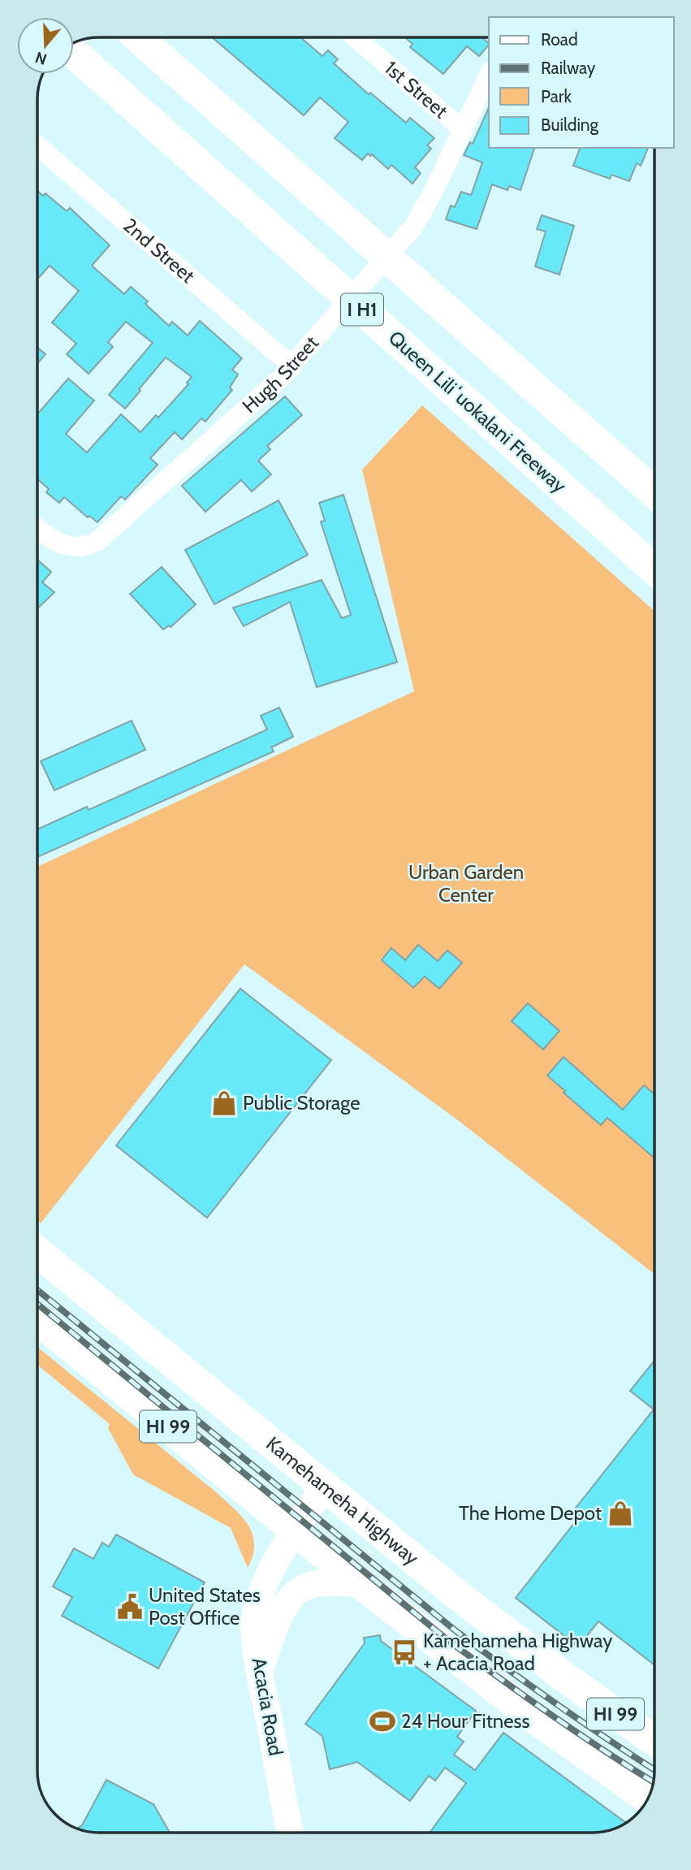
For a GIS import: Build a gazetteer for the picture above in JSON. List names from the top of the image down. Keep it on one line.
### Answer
{"streets":{"main road":["I H1","Queen Liliʻuokalani Freeway","HI 99","Kamehameha Highway","Acacia Road"],"street":["1st Street","2nd Street","Hugh Street"]},"crossings":[["1st Street","Hugh Street"],["2nd Street","Hugh Street"],["HI 99","Acacia Road"],["Kamehameha Highway","Acacia Road"]],"parks":["Urban Garden Center"],"places":{"shop":["Public Storage","The Home Depot"],"public building":["United States Post Office"],"bus stop":["Kamehameha Highway + Acacia Road"],"sports":["24 Hour Fitness"]},"legend":["Road","Railway","Park","Building"],"north":"bottom"}
